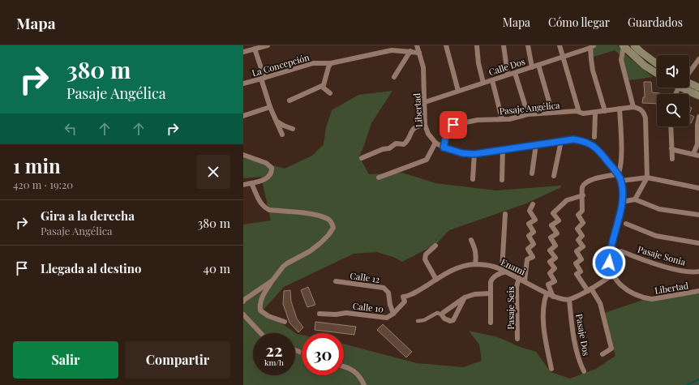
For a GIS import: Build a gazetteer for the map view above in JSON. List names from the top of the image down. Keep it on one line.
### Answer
{"streets":{"street":["La Concepción","Calle Dos","Pasaje Angélica","Libertad","Pasaje Sonia","Enami","Calle 12","Calle 10","Pasaje Seis","Pasaje Dos"]},"crossings":[["La Concepción","Libertad"],["Calle Dos","Libertad"],["Pasaje Angélica","Libertad"],["Enami","Calle 10"],["Enami","Pasaje Seis"],["Enami","Pasaje Dos"],["Calle 12","Calle 10"]],"page":{"header":"Mapa","nav":["Mapa","Cómo llegar","Guardados"],"turn":["380 m","Pasaje Angélica"],"heading":["1 min","420 m · 19:20"],"list":[{"name":"Gira a la derecha","note":"Pasaje Angélica","value":"380 m"},{"name":"Llegada al destino","value":"40 m"}],"speed":"22 km/h","limit":"30","buttons":["Salir","Compartir"]}}
